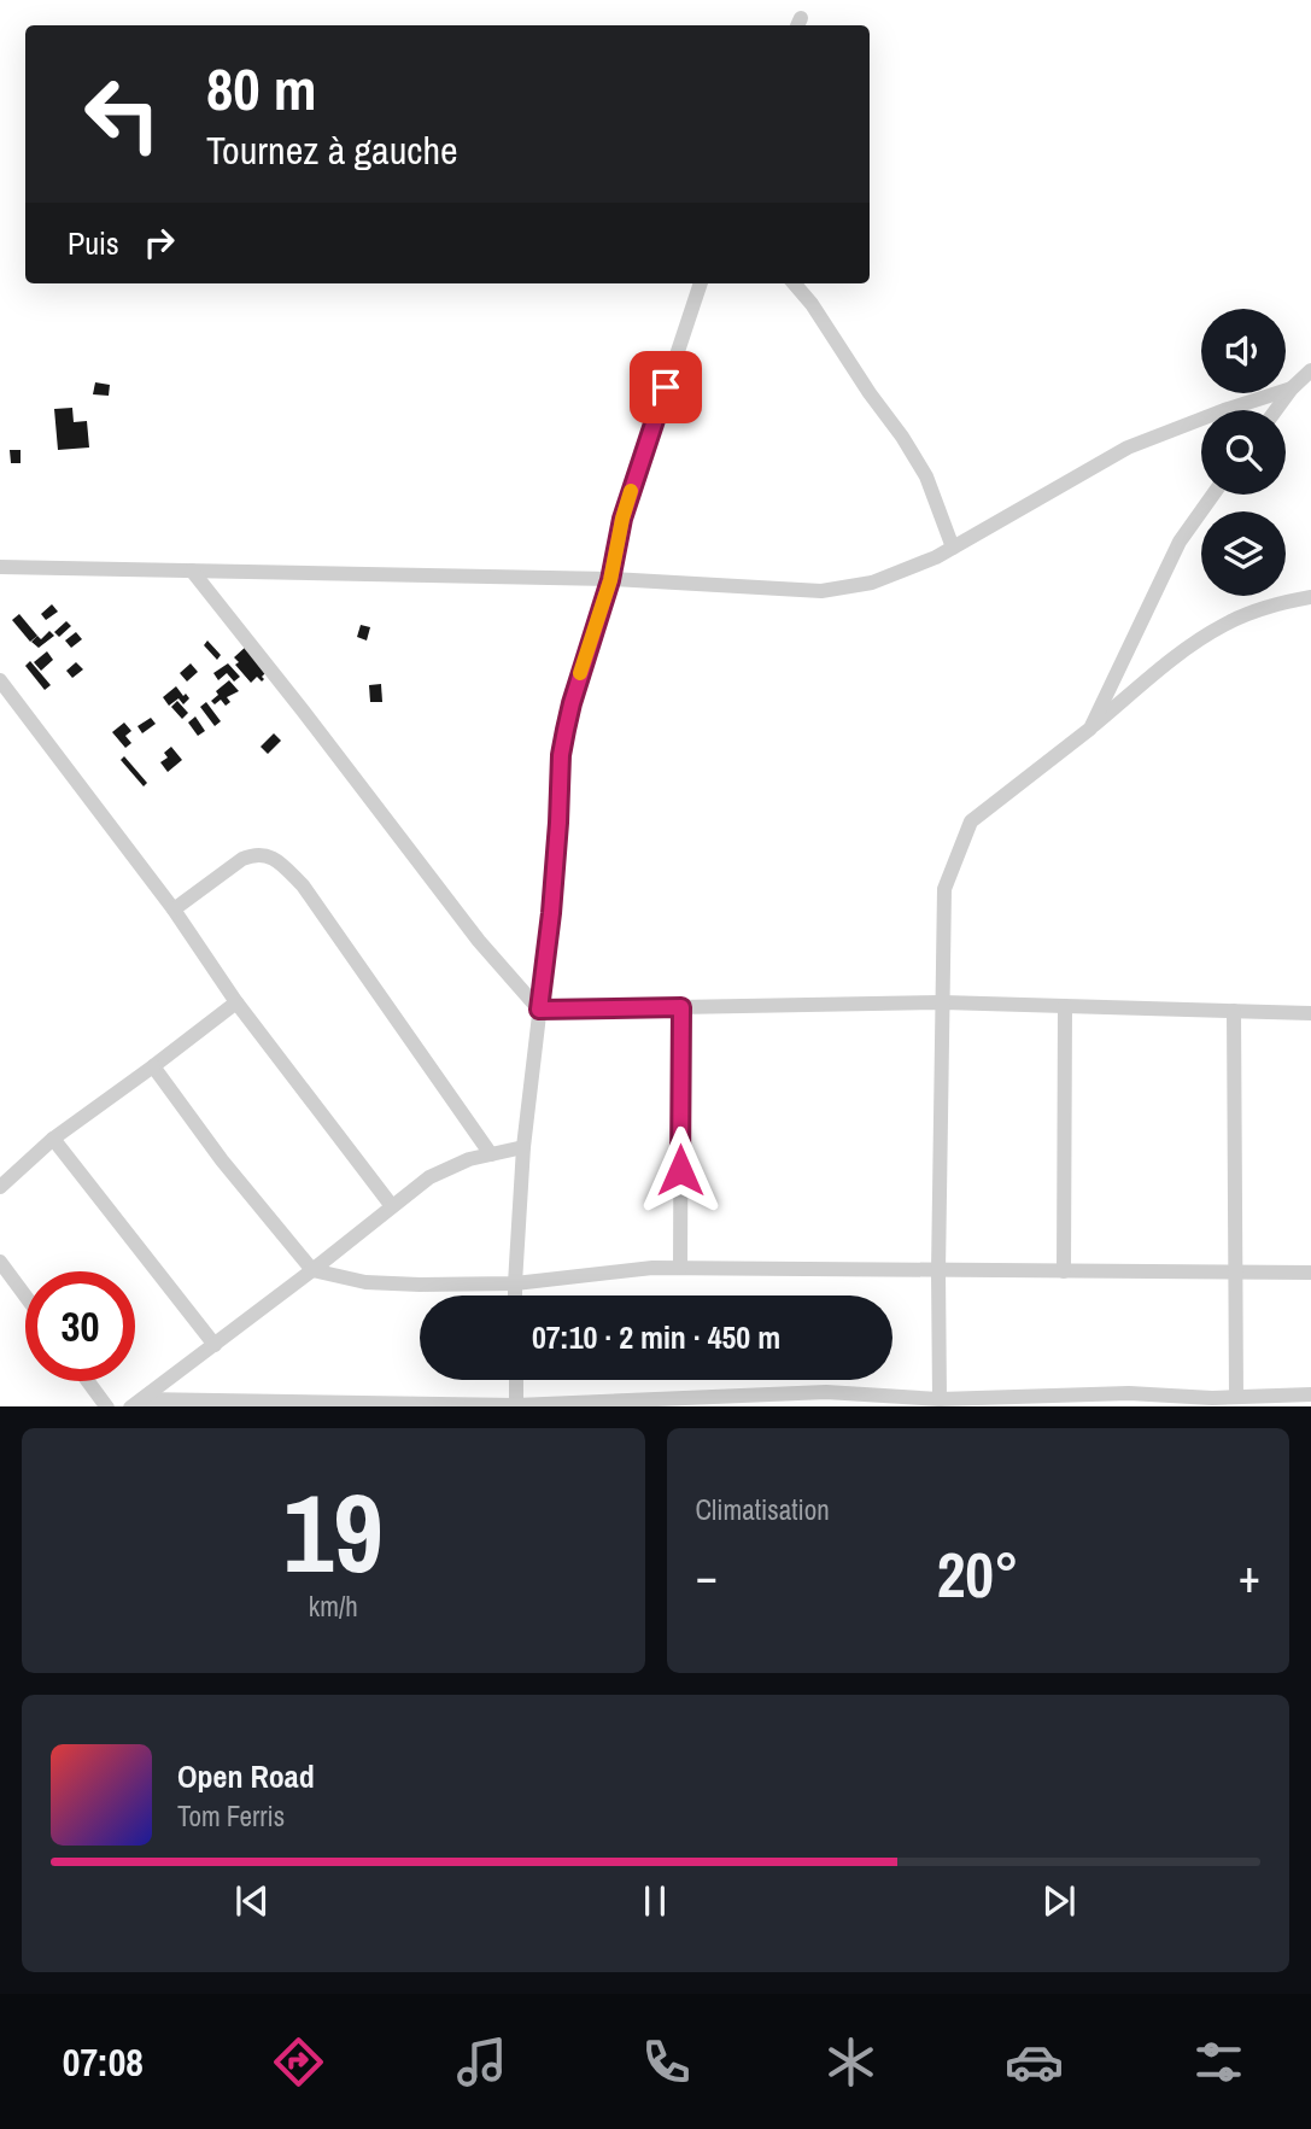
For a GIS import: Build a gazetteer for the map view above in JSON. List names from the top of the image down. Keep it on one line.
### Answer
{"page":{"turn":["80 m","Tournez à gauche"],"then":"Puis","limit":"30","trip":"07:10 · 2 min · 450 m","tile":[["19","km/h"],"Climatisation"],"heat":["−","20°","+"],"song":["Open Road","Tom Ferris"],"tabs":"07:08"}}
